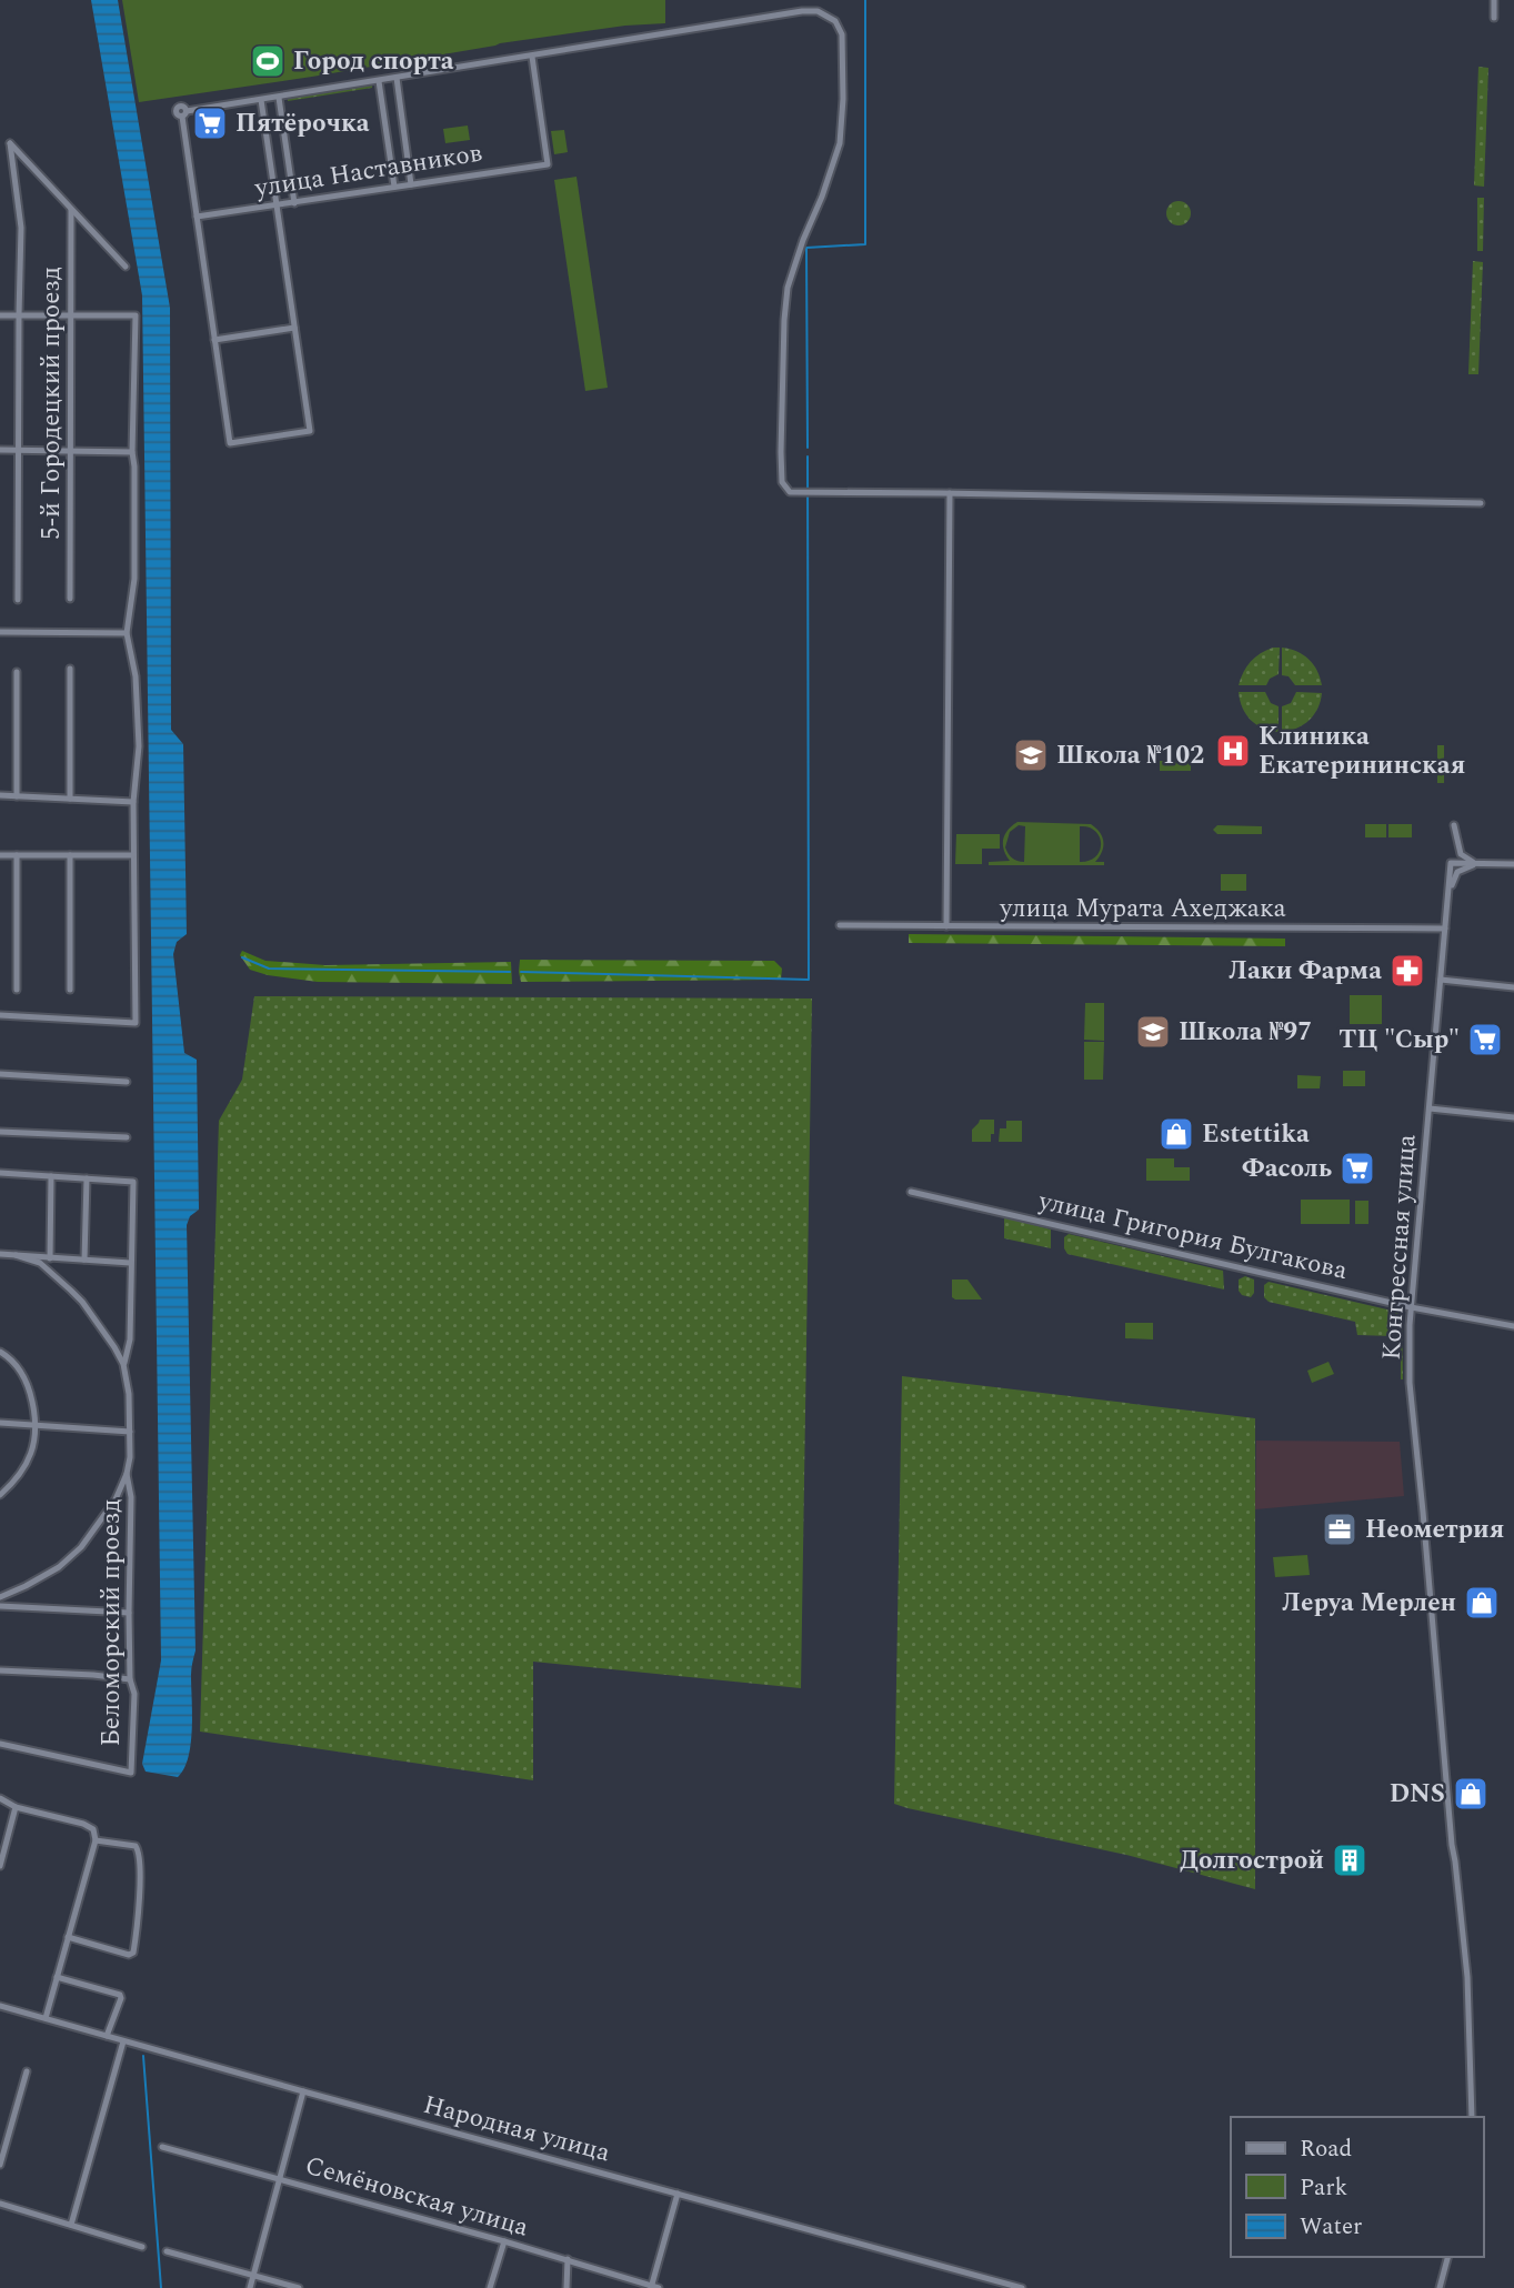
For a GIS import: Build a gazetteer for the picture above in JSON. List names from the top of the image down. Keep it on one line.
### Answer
{"streets":{"street":["улица Наставников","5-й Городецкий проезд","улица Мурата Ахеджака","улица Григория Булгакова","Конгрессная улица","Беломорский проезд","Народная улица","Семёновская улица"]},"crossings":[["улица Мурата Ахеджака","Конгрессная улица"],["улица Григория Булгакова","Конгрессная улица"]],"places":{"sports":["Город спорта"],"supermarket":["Пятёрочка","ТЦ \"Сыр\"","Фасоль"],"hospital":["Клиника Екатерининская"],"school or university":["Школа №102","Школа №97"],"pharmacy":["Лаки Фарма"],"shop":["Estettika","Леруа Мерлен","DNS"],"office":["Неометрия"],"building":["Долгострой"]},"legend":["Road","Park","Water"]}
